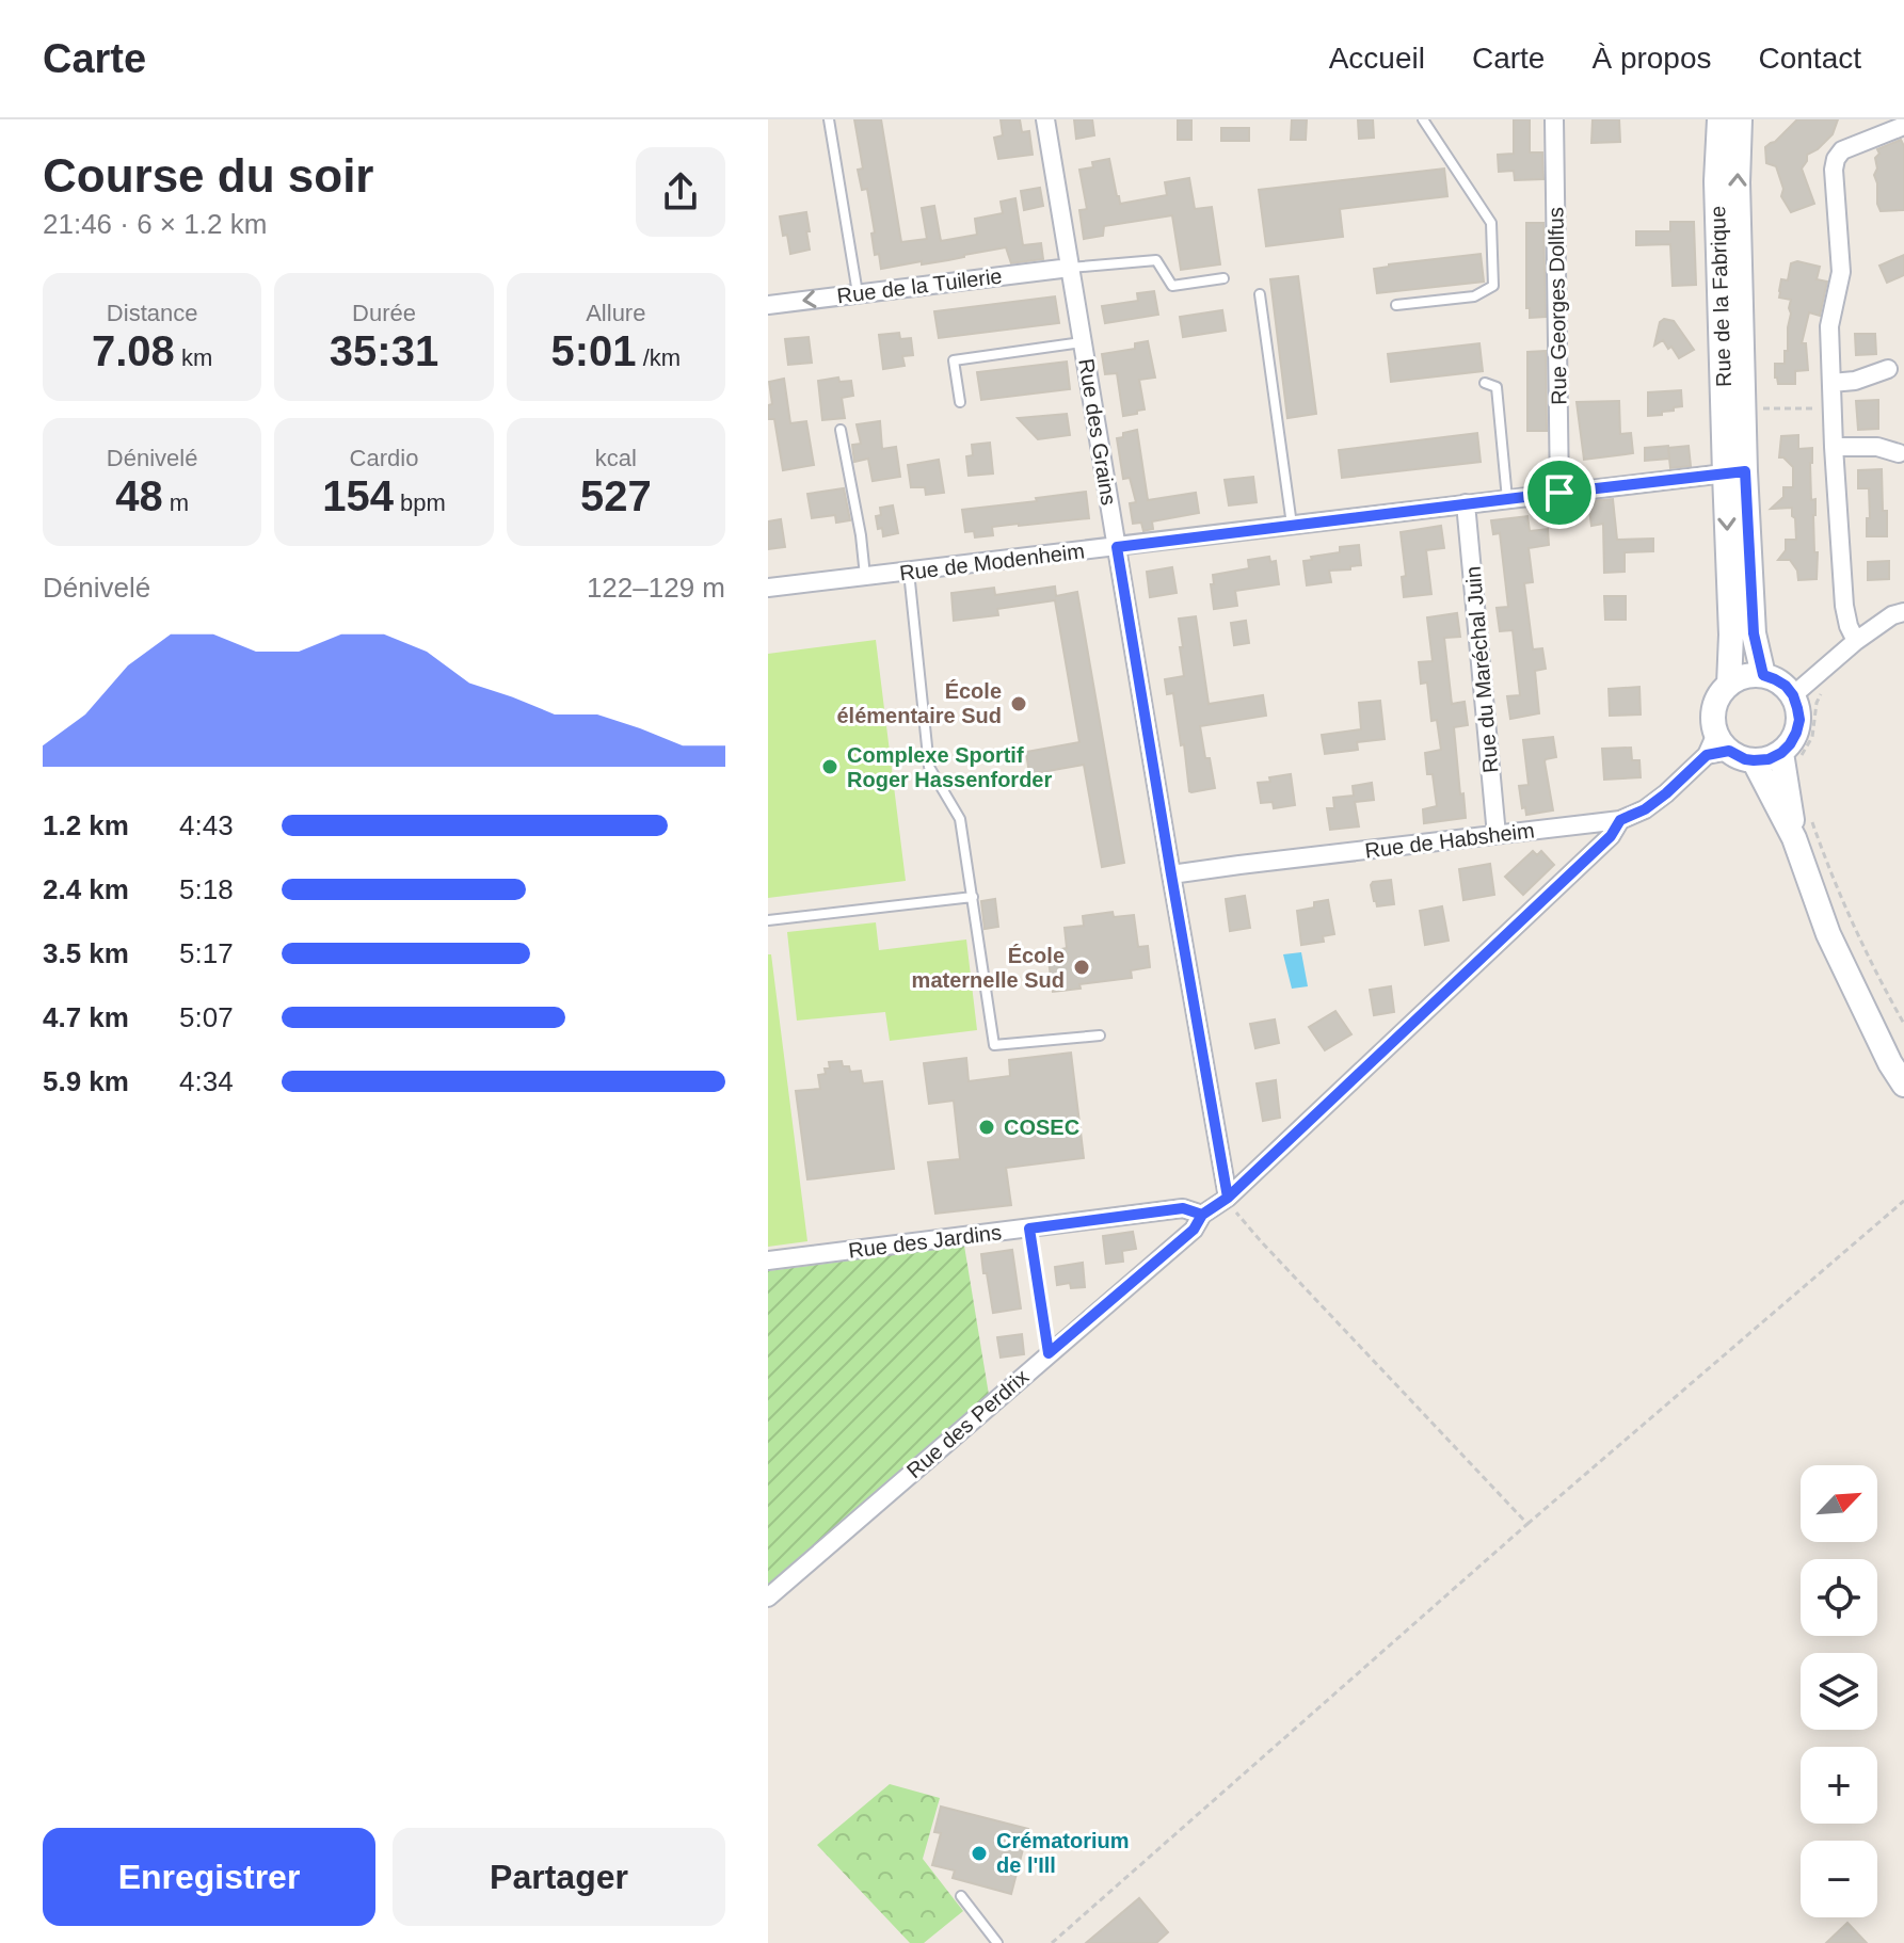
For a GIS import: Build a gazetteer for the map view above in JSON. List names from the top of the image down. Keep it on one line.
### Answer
{"streets":{"main road":["Rue de la Fabrique"],"street":["Rue de la Tuilerie","Rue Georges Dollfus","Rue des Grains","Rue de Modenheim","Rue du Maréchal Juin","Rue de Habsheim","Rue des Jardins","Rue des Perdrix"]},"crossings":[["Rue de la Tuilerie","Rue des Grains"],["Rue de la Fabrique","Rue de Modenheim"],["Rue de la Fabrique","Rue de Habsheim"],["Rue Georges Dollfus","Rue de Modenheim"],["Rue des Grains","Rue de Modenheim"],["Rue des Grains","Rue de Habsheim"],["Rue de Modenheim","Rue du Maréchal Juin"],["Rue du Maréchal Juin","Rue de Habsheim"],["Rue des Jardins","Rue des Perdrix"]],"places":["École élémentaire Sud","Complexe Sportif Roger Hassenforder","École maternelle Sud","COSEC","Crématorium de l'Ill"],"north":"top right","page":{"header":"Carte","nav":["Accueil","Carte","À propos","Contact"],"heading":["Course du soir","21:46 · 6 × 1.2 km"],"stats":[["Distance","7.08 km"],["Durée","35:31"],["Allure","5:01 /km"],["Dénivelé","48 m"],["Cardio","154 bpm"],["kcal","527"]],"chart":["Dénivelé","122–129 m"],"list":[{"name":"1.2 km","note":"4:43"},{"name":"2.4 km","note":"5:18"},{"name":"3.5 km","note":"5:17"},{"name":"4.7 km","note":"5:07"},{"name":"5.9 km","note":"4:34"}],"map_buttons":["+","−"],"buttons":["Enregistrer","Partager"]}}
